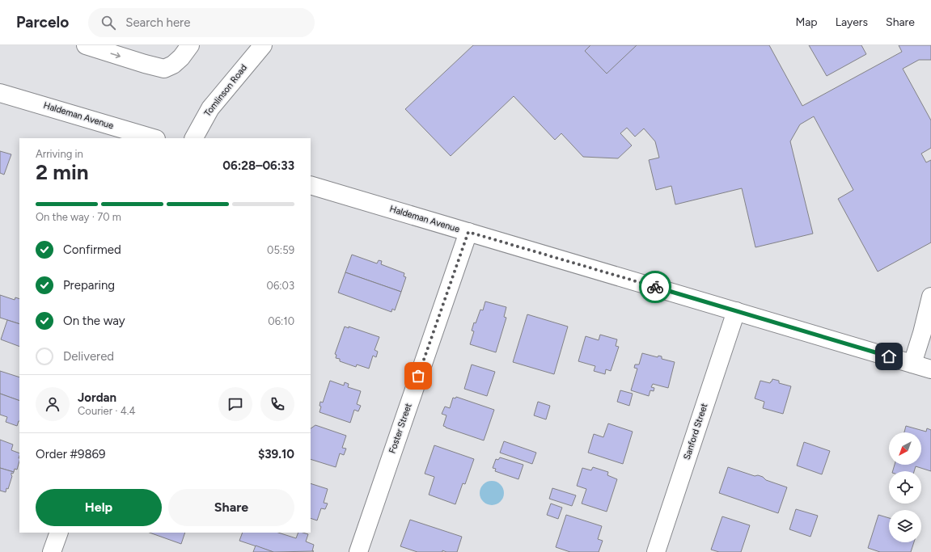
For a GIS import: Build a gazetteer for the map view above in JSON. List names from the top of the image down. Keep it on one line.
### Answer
{"streets":{"main road":["Tomlinson Road","Haldeman Avenue","Foster Street","Sanford Street"]},"crossings":[["Haldeman Avenue","Foster Street"],["Haldeman Avenue","Sanford Street"]],"north":"bottom left","page":{"header":"Parcelo","search":"Search here","nav":["Map","Layers","Share"],"heading":["2 min","Arriving in","06:28–06:33"],"panel":["Jordan","Courier · 4.4","Order #9869","$39.10"],"bar":"On the way · 70 m","list":[["Confirmed","05:59"],["Preparing","06:03"],["On the way","06:10"],"Delivered"],"buttons":["Help","Share"]}}
